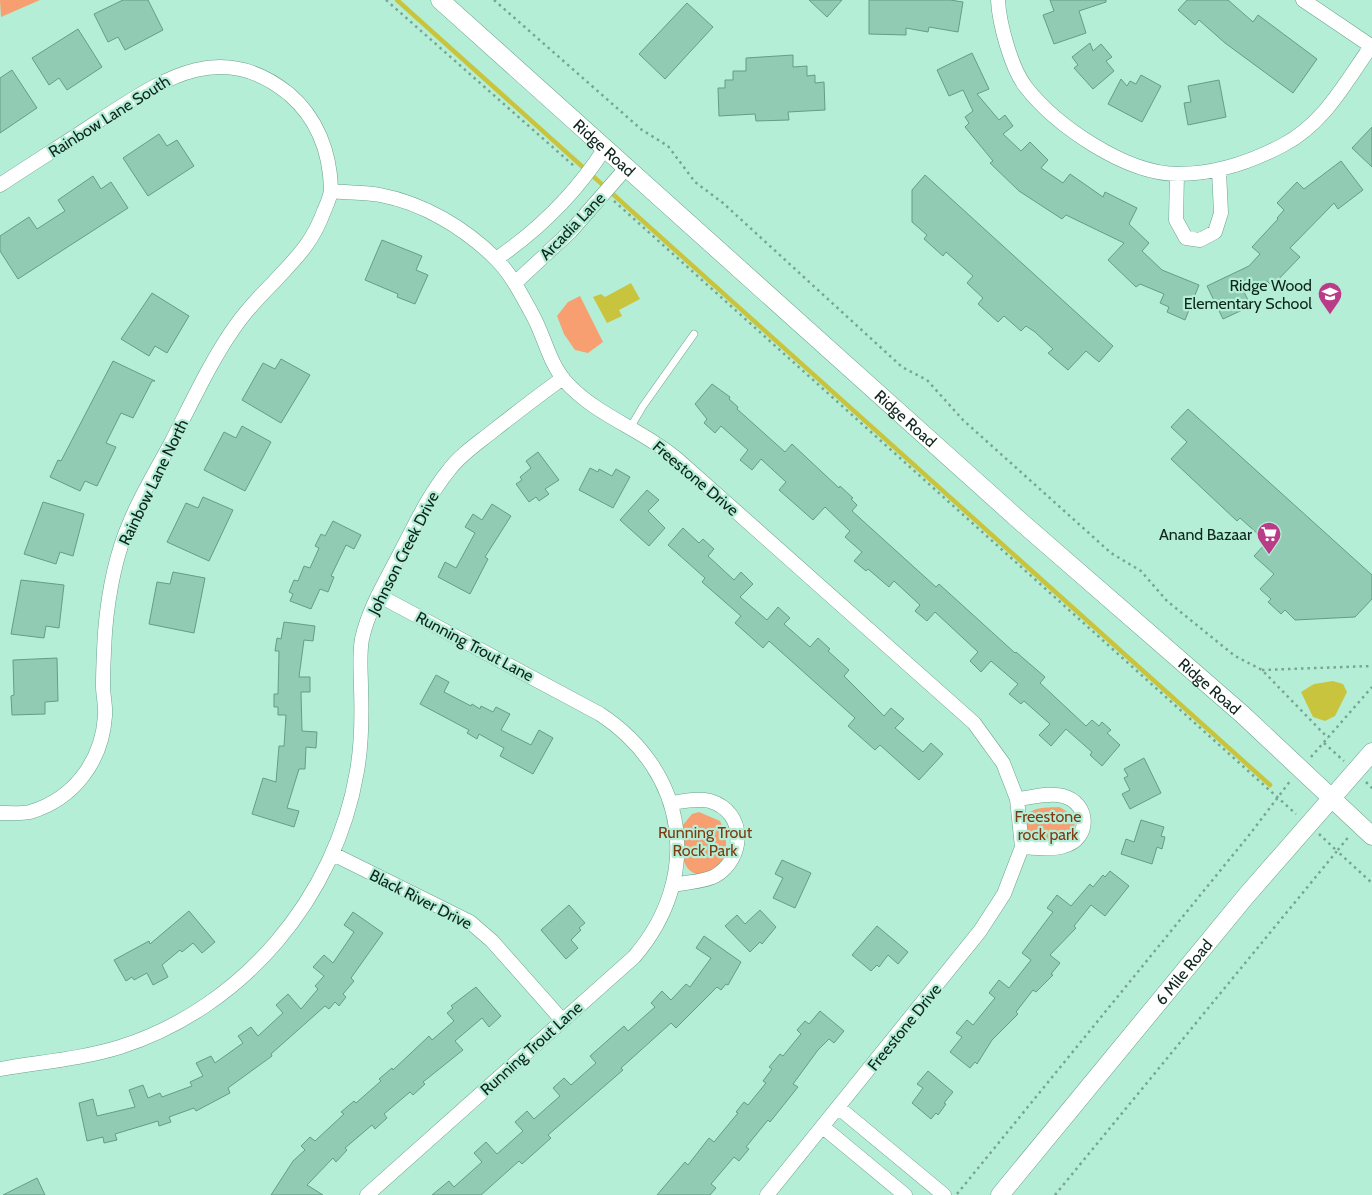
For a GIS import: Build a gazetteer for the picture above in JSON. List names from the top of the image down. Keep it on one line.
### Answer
{"streets":{"street":["Rainbow Lane South","Ridge Road","Arcadia Lane","Freestone Drive","Rainbow Lane North","Johnson Creek Drive","Running Trout Lane","Black River Drive","6 Mile Road"]},"crossings":[["Rainbow Lane South","Freestone Drive"],["Rainbow Lane South","Rainbow Lane North"],["Ridge Road","Arcadia Lane"],["Ridge Road","6 Mile Road"],["Arcadia Lane","Freestone Drive"],["Freestone Drive","Rainbow Lane North"],["Freestone Drive","Johnson Creek Drive"],["Johnson Creek Drive","Running Trout Lane"],["Johnson Creek Drive","Black River Drive"],["Running Trout Lane","Black River Drive"]],"parks":["Freestone rock park","Running Trout Rock Park"],"places":{"school or university":["Ridge Wood Elementary School"],"supermarket":["Anand Bazaar"]}}
